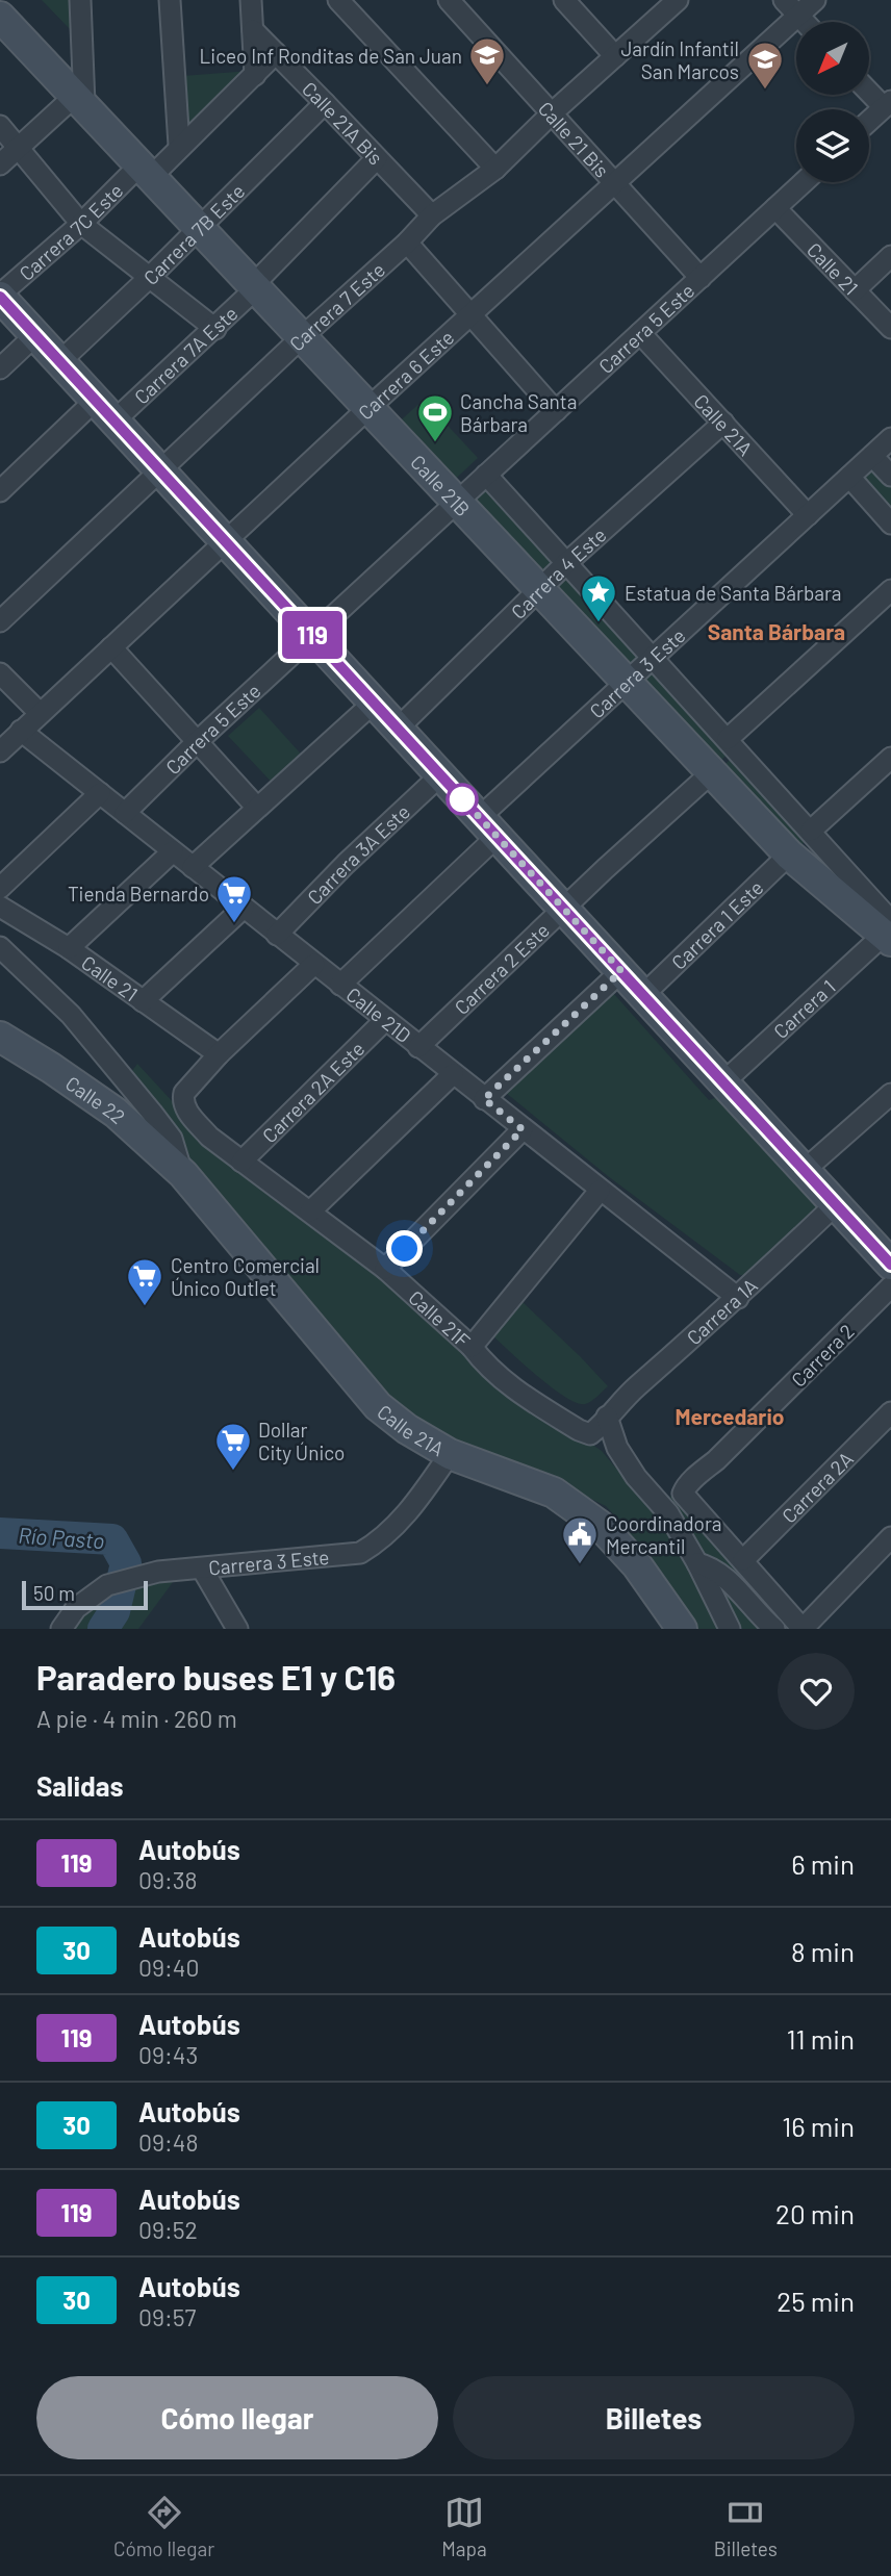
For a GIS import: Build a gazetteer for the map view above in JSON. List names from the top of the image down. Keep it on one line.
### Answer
{"streets":{"street":["Calle 21A Bis","Calle 21 Bis","Carrera 7C Este","Carrera 7B Este","Calle 21","Carrera 7 Este","Carrera 5 Este","Carrera 7A Este","Carrera 6 Este","Calle 21A","Calle 21B","Carrera 4 Este","Carrera 3 Este","Carrera 3A Este","Carrera 1 Este","Carrera 2 Este","Carrera 1","Calle 21D","Carrera 2A Este","Calle 22","Carrera 1A","Calle 21F","Carrera 2","Carrera 2A"]},"crossings":[["Calle 21A Bis","Carrera 7C Este"],["Calle 21A Bis","Carrera 7B Este"],["Calle 21A Bis","Carrera 7 Este"],["Calle 21A Bis","Carrera 7A Este"],["Calle 21 Bis","Carrera 7 Este"],["Calle 21 Bis","Carrera 5 Este"],["Calle 21 Bis","Carrera 6 Este"],["Carrera 7C Este","Calle 21B"],["Carrera 7B Este","Calle 21B"],["Calle 21","Carrera 5 Este"],["Calle 21","Calle 21F"],["Carrera 7 Este","Calle 21B"],["Carrera 5 Este","Calle 21A"],["Carrera 5 Este","Calle 21B"],["Carrera 5 Este","Calle 21D"],["Carrera 7A Este","Calle 21B"],["Carrera 6 Este","Calle 21B"],["Carrera 6 Este","Calle 21D"],["Calle 21A","Carrera 4 Este"],["Calle 21A","Carrera 3 Este"],["Calle 21A","Calle 22"],["Calle 21B","Carrera 4 Este"],["Calle 21B","Carrera 3 Este"],["Calle 21B","Carrera 1 Este"],["Calle 21B","Carrera 2 Este"],["Calle 21B","Carrera 1"],["Carrera 3 Este","Calle 21D"],["Carrera 3A Este","Calle 21D"],["Carrera 2 Este","Calle 21D"],["Calle 21D","Carrera 2A Este"],["Calle 21D","Carrera 1A"],["Carrera 2A Este","Calle 21F"],["Carrera 1A","Calle 21F"],["Carrera 2","Carrera 2A"]],"districts":["Santa Bárbara","Mercedario"],"water":["Río Pasto"],"places":{"school or university":["Liceo Inf Ronditas de San Juan","Jardín Infantil San Marcos"],"sports":["Cancha Santa Bárbara"],"place":["Estatua de Santa Bárbara"],"supermarket":["Tienda Bernardo","Centro Comercial Único Outlet","Dollar City Único"],"public building":["Coordinadora Mercantil"]},"lines":["bus line 119"],"scale_bar":"50 m","north":"bottom left","page":{"on_map":"119","scale":"50 m","heading":[["Paradero buses E1 y C16","A pie · 4 min · 260 m"],"Salidas"],"list":[{"mark":"119","name":"Autobús","note":"09:38","value":"6 min"},{"mark":"30","name":"Autobús","note":"09:40","value":"8 min"},{"mark":"119","name":"Autobús","note":"09:43","value":"11 min"},{"mark":"30","name":"Autobús","note":"09:48","value":"16 min"},{"mark":"119","name":"Autobús","note":"09:52","value":"20 min"},{"mark":"30","name":"Autobús","note":"09:57","value":"25 min"}],"buttons":["Cómo llegar","Billetes"],"tabs":["Cómo llegar","Mapa","Billetes"]}}
